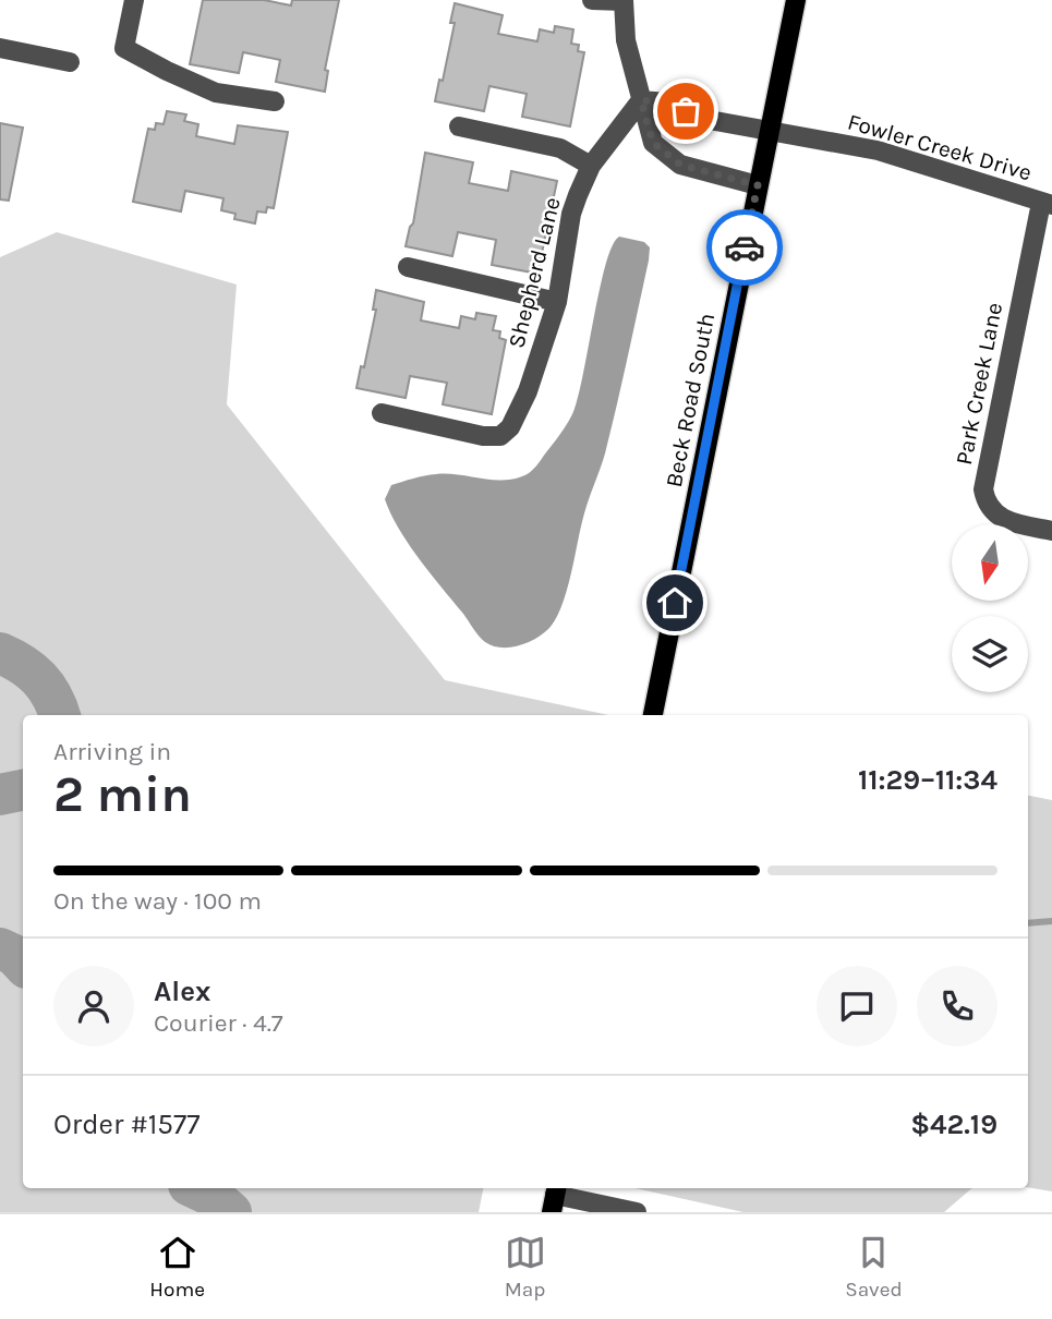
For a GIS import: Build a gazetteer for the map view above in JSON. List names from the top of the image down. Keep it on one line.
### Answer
{"streets":{"main road":["Beck Road South"],"street":["Fowler Creek Drive","Shepherd Lane","Park Creek Lane"]},"crossings":[["Fowler Creek Drive","Park Creek Lane"],["Fowler Creek Drive","Beck Road South"]],"north":"bottom","page":{"heading":["2 min","Arriving in","11:29–11:34"],"panel":["Alex","Courier · 4.7","Order #1577","$42.19"],"bar":"On the way · 100 m","tabs":["Home","Map","Saved"]}}
